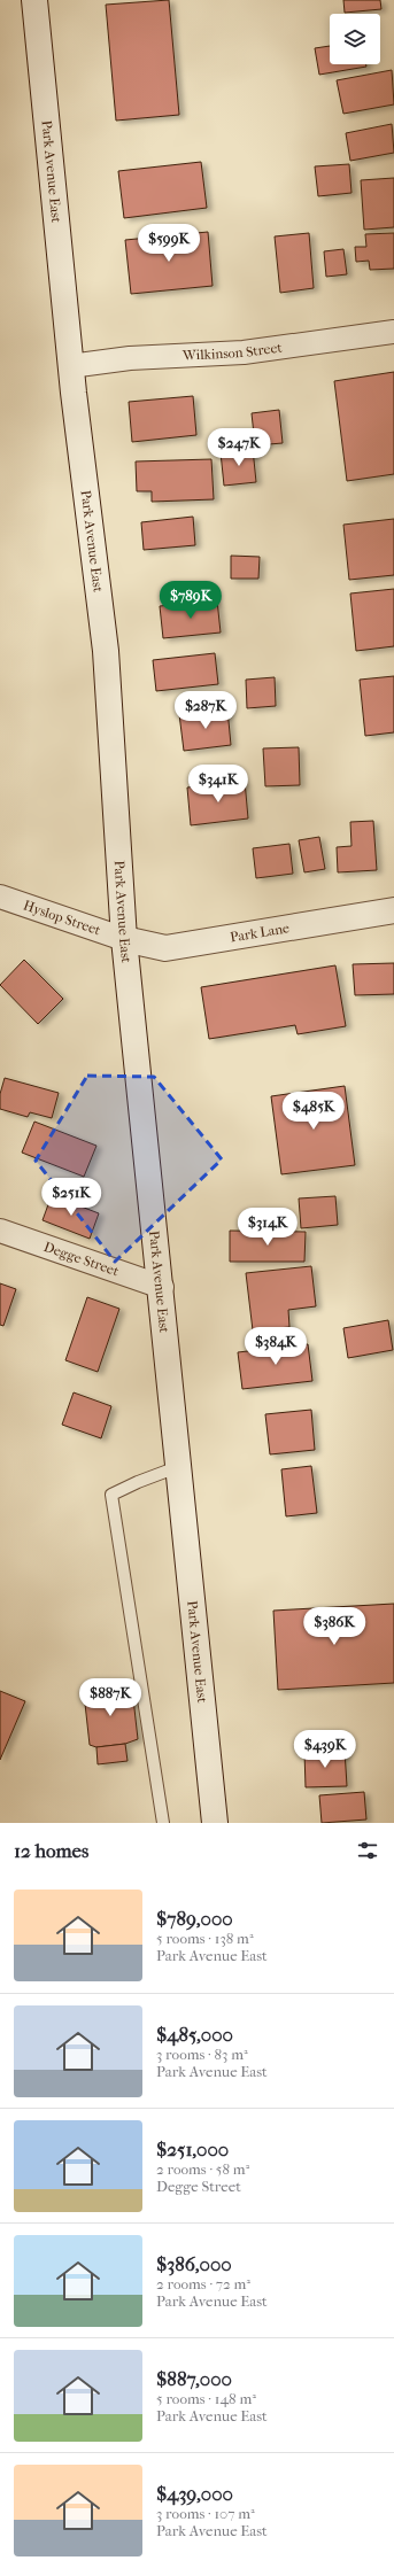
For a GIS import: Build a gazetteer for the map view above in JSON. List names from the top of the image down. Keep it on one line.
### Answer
{"streets":{"main road":["Park Avenue East","Park Lane"],"street":["Wilkinson Street","Hyslop Street","Degge Street"]},"crossings":[["Park Avenue East","Wilkinson Street"],["Park Avenue East","Hyslop Street"],["Park Avenue East","Park Lane"],["Park Avenue East","Degge Street"],["Hyslop Street","Park Lane"]],"page":{"price":["$599K","$247K","$789K","$287K","$341K","$485K","$251K","$314K","$384K","$386K","$887K","$439K"],"heading":"12 homes","list":[{"name":"$789,000","note":"5 rooms · 138 m² · Park Avenue East"},{"name":"$485,000","note":"3 rooms · 83 m² · Park Avenue East"},{"name":"$251,000","note":"2 rooms · 58 m² · Degge Street"},{"name":"$386,000","note":"2 rooms · 72 m² · Park Avenue East"},{"name":"$887,000","note":"5 rooms · 148 m² · Park Avenue East"},{"name":"$439,000","note":"3 rooms · 107 m² · Park Avenue East"}]}}
